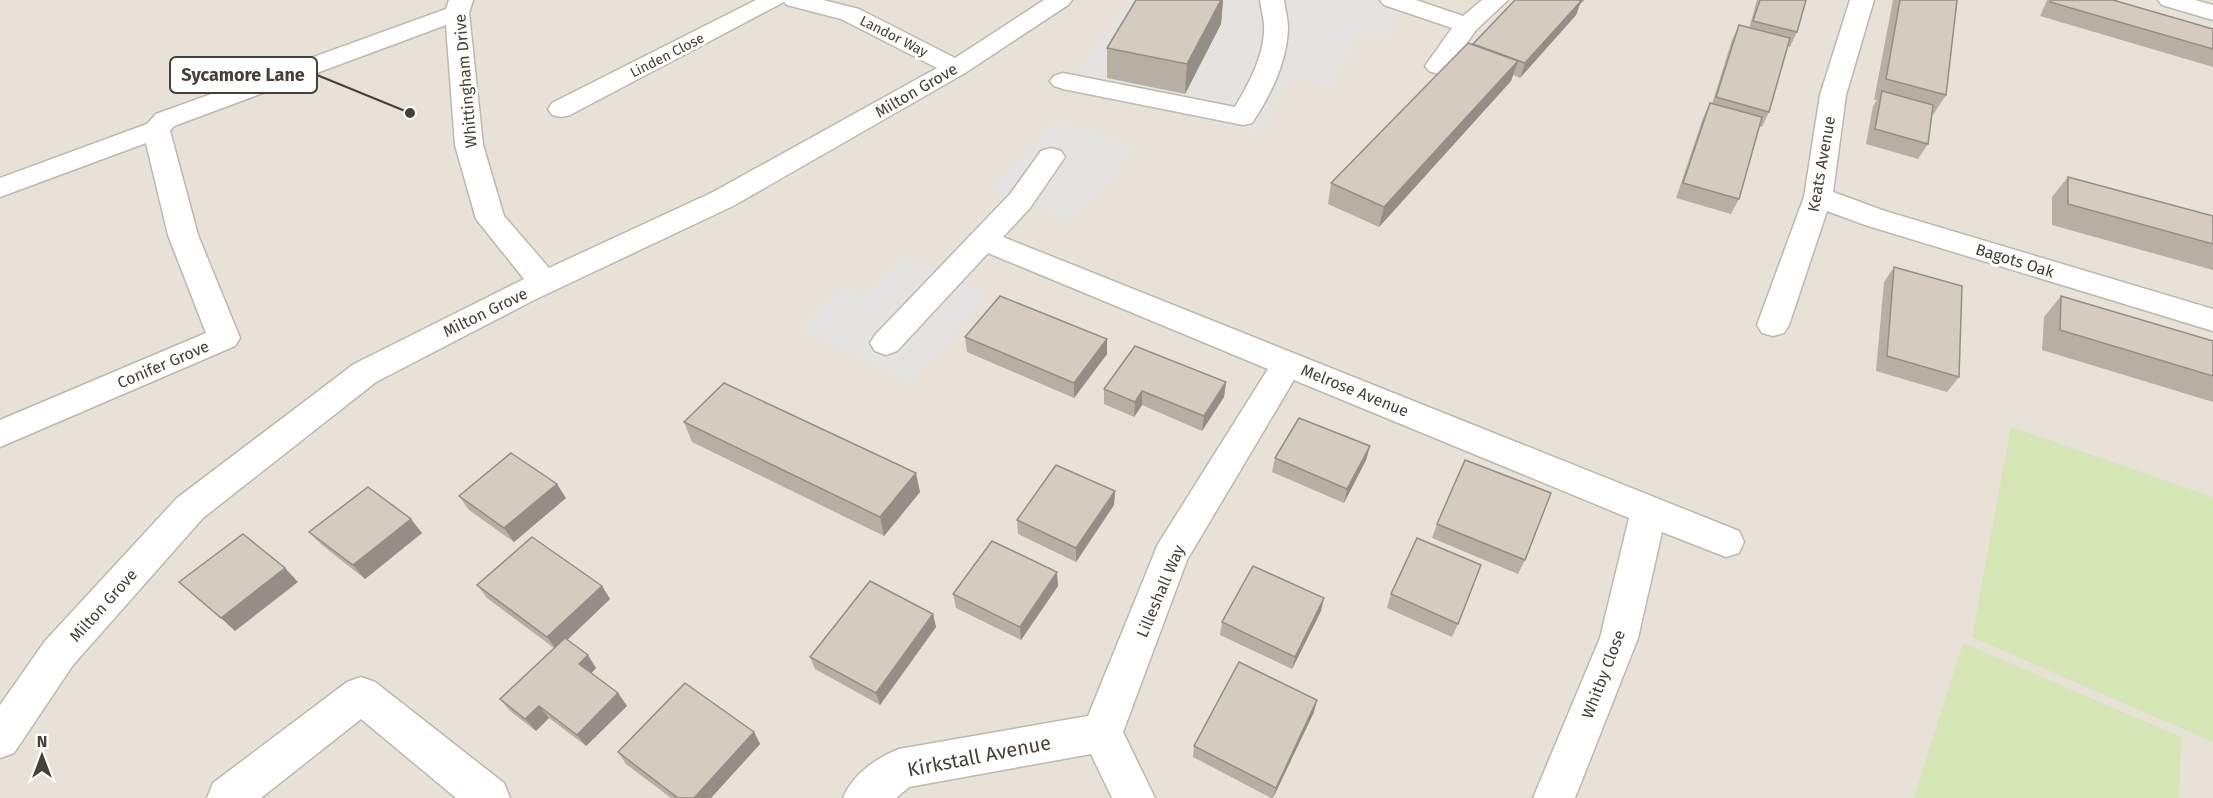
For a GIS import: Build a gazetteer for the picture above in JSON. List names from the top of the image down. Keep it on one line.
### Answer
{"streets":{"street":["Landor Way","Linden Close","Whittingham Drive","Milton Grove","Keats Avenue","Bagots Oak","Conifer Grove","Melrose Avenue","Lilleshall Way","Whitby Close","Kirkstall Avenue"]},"crossings":[["Landor Way","Milton Grove"],["Whittingham Drive","Milton Grove"],["Keats Avenue","Bagots Oak"],["Melrose Avenue","Lilleshall Way"],["Melrose Avenue","Whitby Close"],["Lilleshall Way","Kirkstall Avenue"]],"places":["Sycamore Lane"],"north":"top"}
